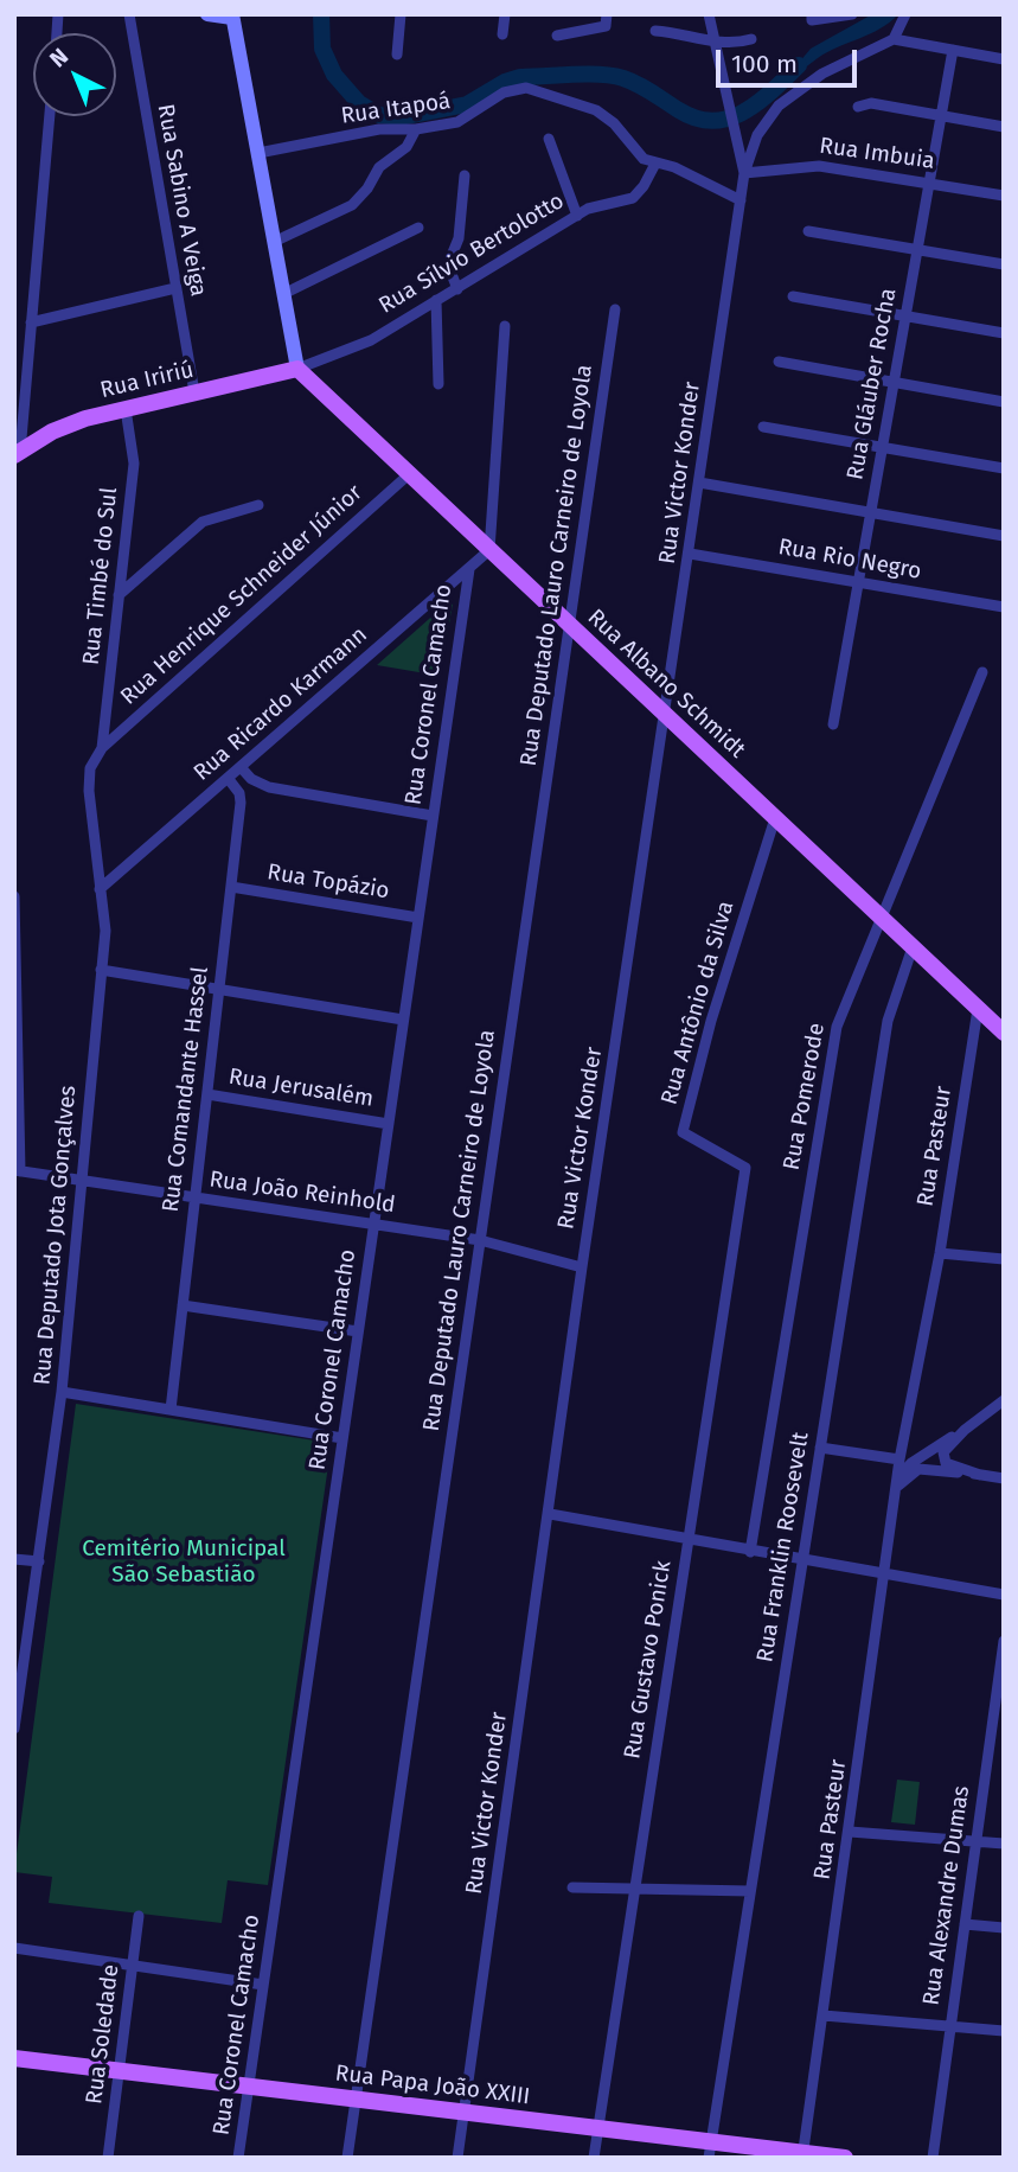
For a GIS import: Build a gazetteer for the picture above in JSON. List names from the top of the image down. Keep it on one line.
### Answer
{"streets":{"main road":["Rua Iririú","Rua Albano Schmidt","Rua Papa João XXIII"],"street":["Rua Itapoá","Rua Imbuia","Rua Sabino A Veiga","Rua Sílvio Bertolotto","Rua Gláuber Rocha","Rua Victor Konder","Rua Rio Negro","Rua Deputado Lauro Carneiro de Loyola","Rua Timbé do Sul","Rua Henrique Schneider Júnior","Rua Coronel Camacho","Rua Ricardo Karmann","Rua Topázio","Rua Antônio da Silva","Rua Jerusalém","Rua Comandante Hassel","Rua Pomerode","Rua Pasteur","Rua João Reinhold","Rua Deputado Jota Gonçalves","Rua Franklin Roosevelt","Rua Gustavo Ponick","Rua Alexandre Dumas","Rua Soledade"]},"crossings":[["Rua Itapoá","Rua Sílvio Bertolotto"],["Rua Imbuia","Rua Gláuber Rocha"],["Rua Imbuia","Rua Victor Konder"],["Rua Sabino A Veiga","Rua Iririú"],["Rua Sílvio Bertolotto","Rua Iririú"],["Rua Sílvio Bertolotto","Rua Albano Schmidt"],["Rua Iririú","Rua Timbé do Sul"],["Rua Iririú","Rua Albano Schmidt"],["Rua Gláuber Rocha","Rua Rio Negro"],["Rua Victor Konder","Rua Rio Negro"],["Rua Victor Konder","Rua Albano Schmidt"],["Rua Victor Konder","Rua João Reinhold"],["Rua Victor Konder","Rua Papa João XXIII"],["Rua Deputado Lauro Carneiro de Loyola","Rua Albano Schmidt"],["Rua Deputado Lauro Carneiro de Loyola","Rua João Reinhold"],["Rua Deputado Lauro Carneiro de Loyola","Rua Papa João XXIII"],["Rua Timbé do Sul","Rua Henrique Schneider Júnior"],["Rua Timbé do Sul","Rua Deputado Jota Gonçalves"],["Rua Henrique Schneider Júnior","Rua Albano Schmidt"],["Rua Henrique Schneider Júnior","Rua Deputado Jota Gonçalves"],["Rua Albano Schmidt","Rua Ricardo Karmann"],["Rua Albano Schmidt","Rua Antônio da Silva"],["Rua Albano Schmidt","Rua Pomerode"],["Rua Albano Schmidt","Rua Pasteur"],["Rua Albano Schmidt","Rua Franklin Roosevelt"],["Rua Coronel Camacho","Rua Ricardo Karmann"],["Rua Coronel Camacho","Rua Topázio"],["Rua Coronel Camacho","Rua Jerusalém"],["Rua Coronel Camacho","Rua João Reinhold"],["Rua Coronel Camacho","Rua Papa João XXIII"],["Rua Ricardo Karmann","Rua Comandante Hassel"],["Rua Ricardo Karmann","Rua Deputado Jota Gonçalves"],["Rua Topázio","Rua Comandante Hassel"],["Rua Antônio da Silva","Rua Gustavo Ponick"],["Rua Jerusalém","Rua Comandante Hassel"],["Rua Comandante Hassel","Rua João Reinhold"],["Rua Pasteur","Rua Papa João XXIII"],["Rua João Reinhold","Rua Deputado Jota Gonçalves"],["Rua Franklin Roosevelt","Rua Papa João XXIII"],["Rua Gustavo Ponick","Rua Papa João XXIII"],["Rua Soledade","Rua Papa João XXIII"]],"parks":["Cemitério Municipal São Sebastião"],"scale_bar":"100 m","north":"top left"}
